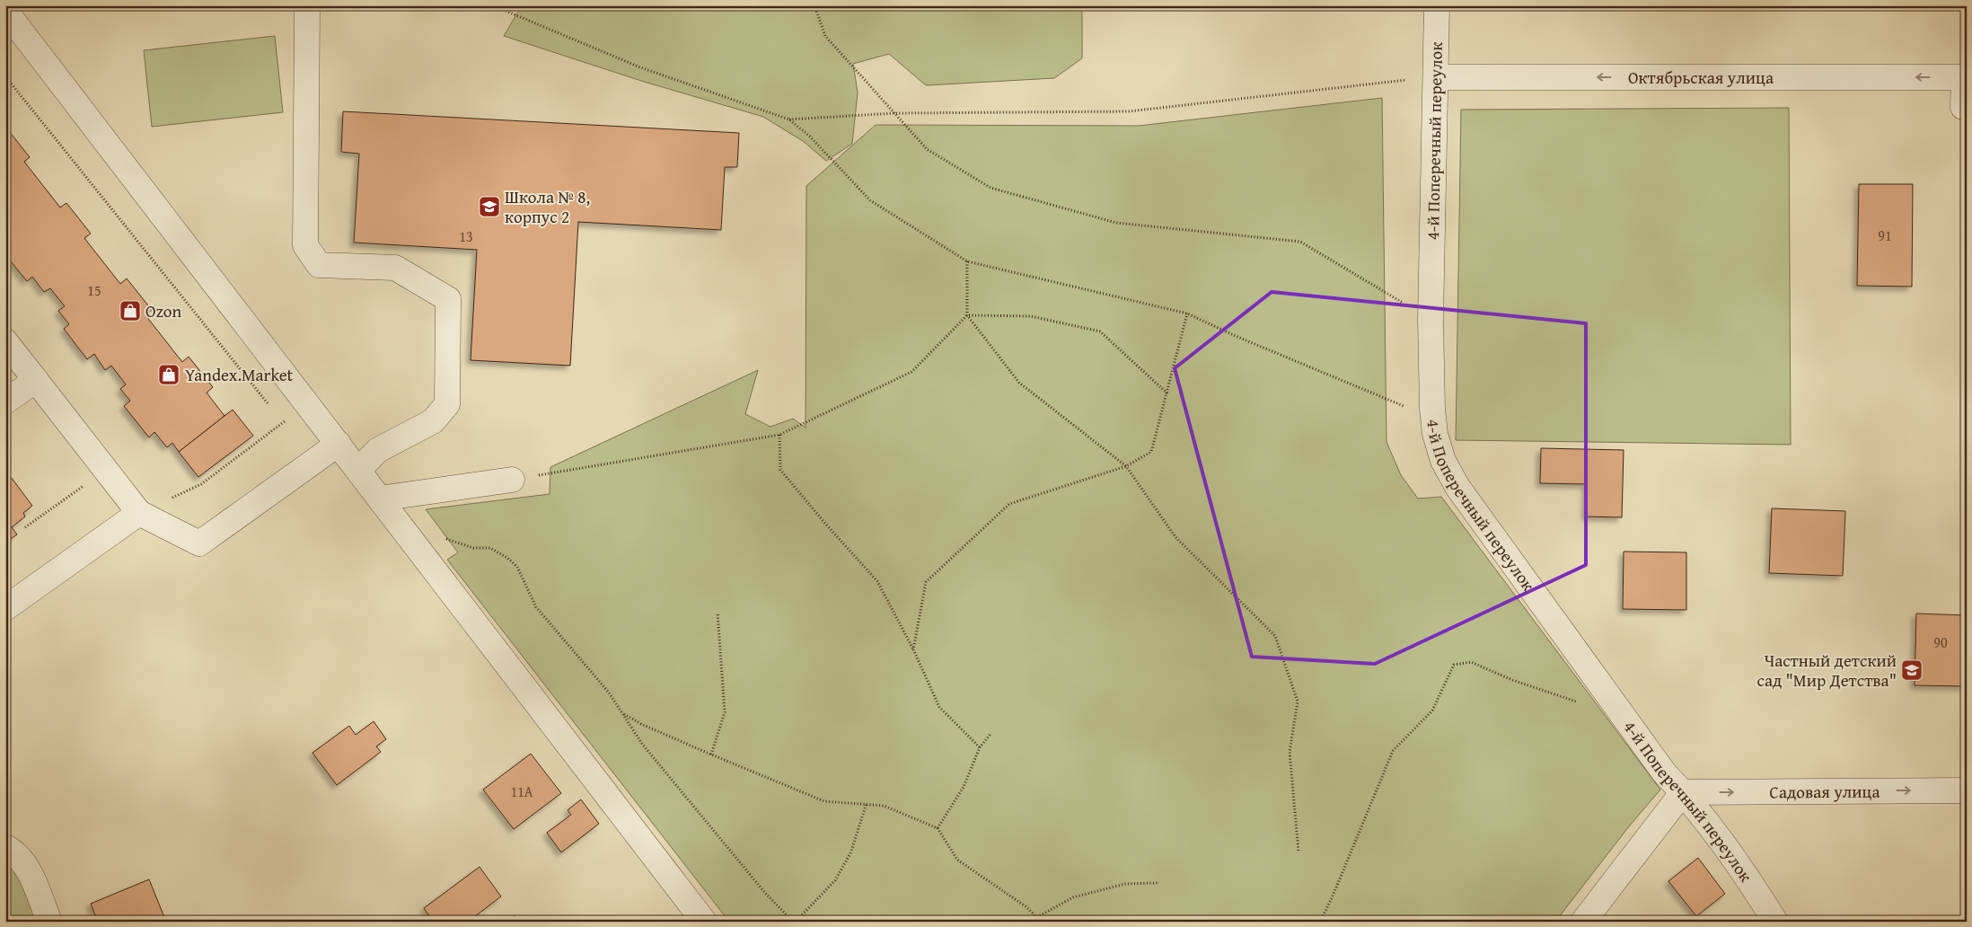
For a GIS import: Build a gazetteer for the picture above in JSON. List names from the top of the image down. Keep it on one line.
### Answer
{"streets":{"street":["Октябрьская улица","4-й Поперечный переулок","Садовая улица"]},"crossings":[["Октябрьская улица","4-й Поперечный переулок"],["4-й Поперечный переулок","Садовая улица"]],"one_way":["Октябрьская улица","Садовая улица"],"places":{"school or university":["Школа № 8, корпус 2","Частный детский сад \"Мир Детства\""],"shop":["Ozon","Yandex.Market"]},"house_numbers":["91","13","15","90","11А"]}
